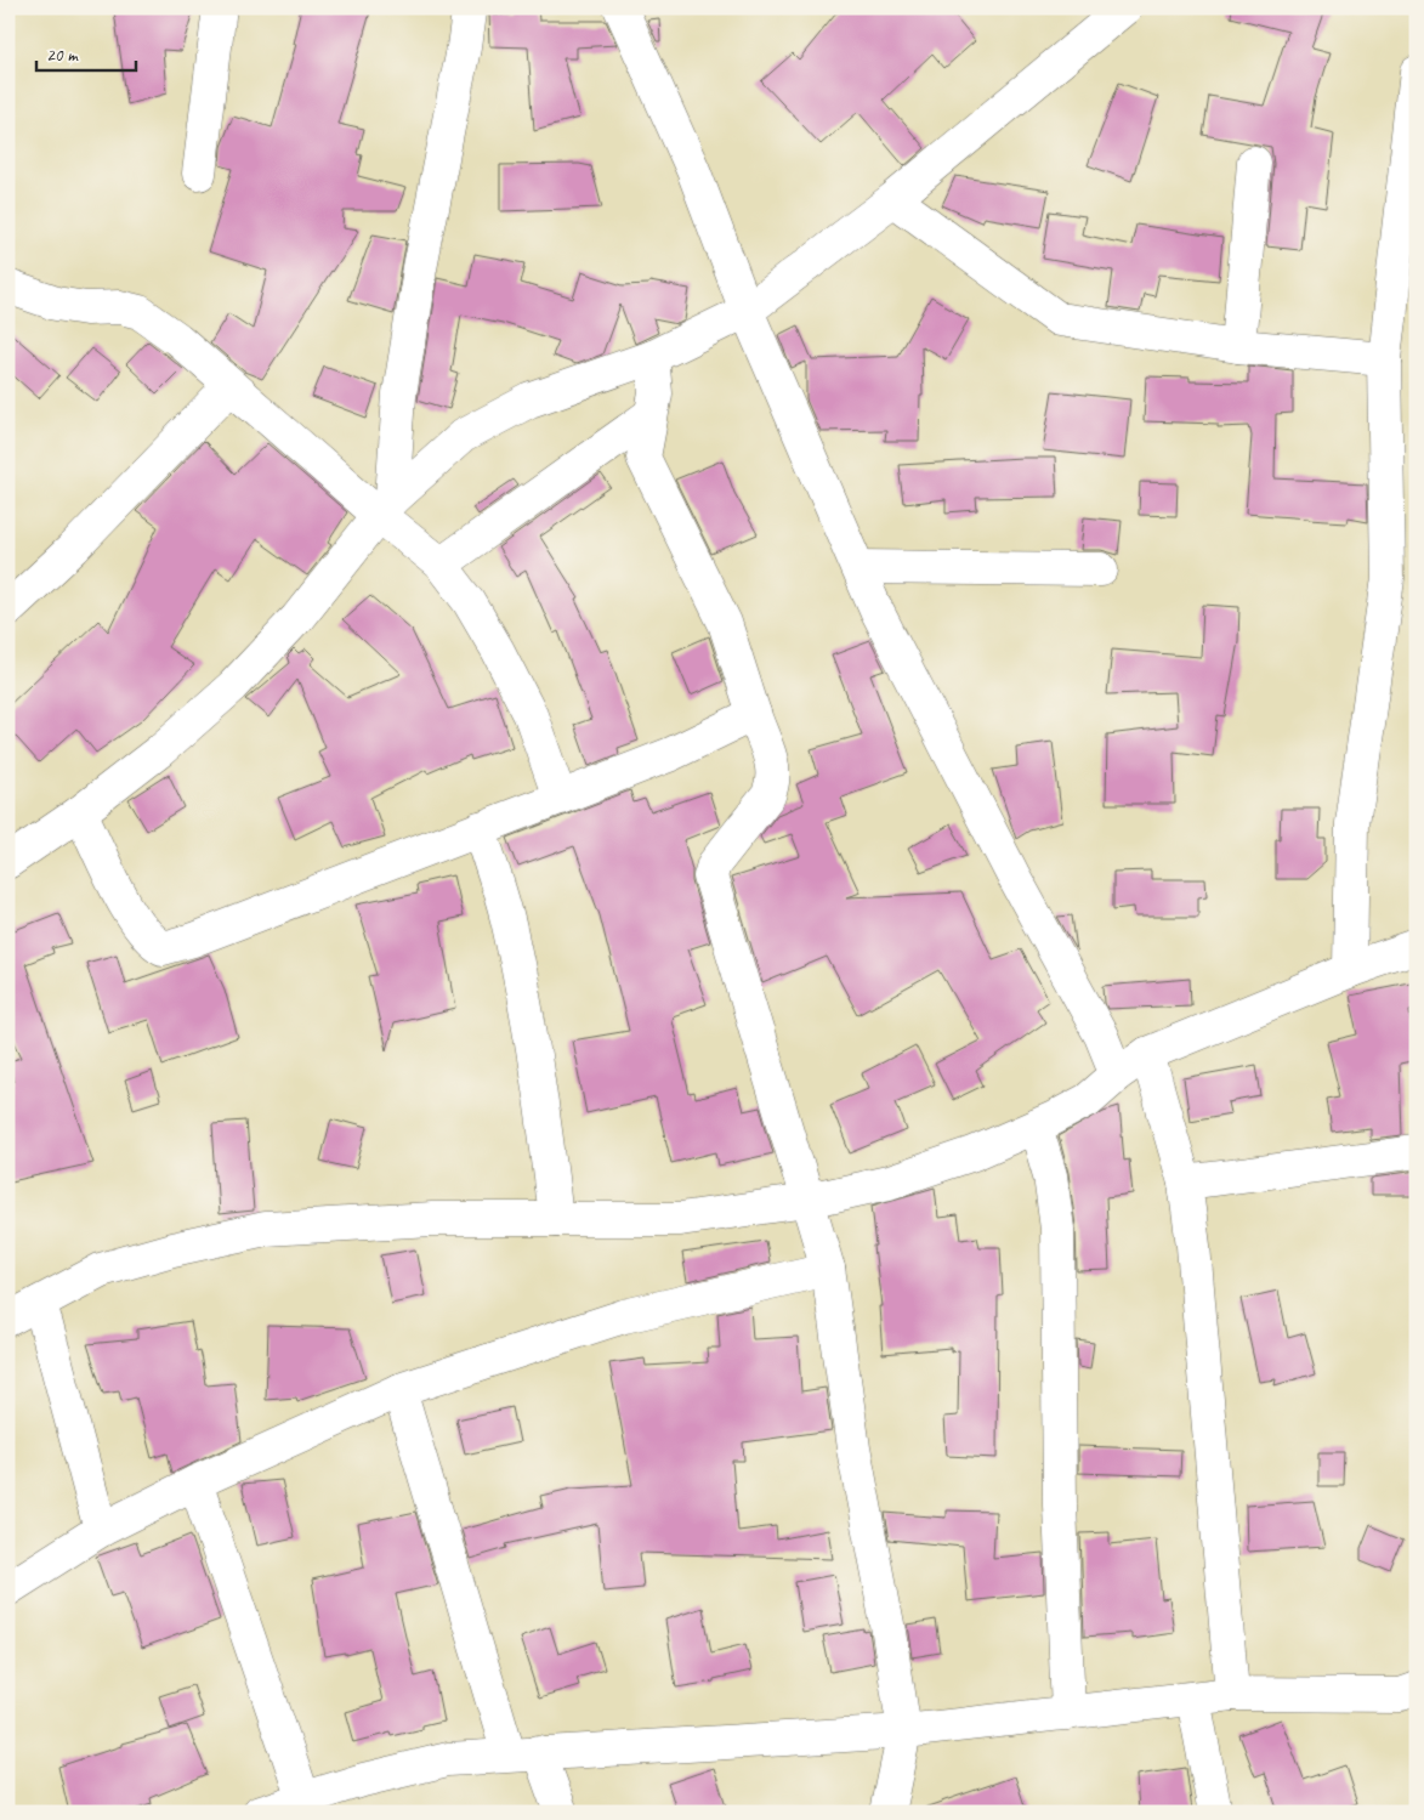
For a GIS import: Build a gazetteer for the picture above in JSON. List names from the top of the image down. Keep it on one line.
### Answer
{"scale_bar":"20 m"}
